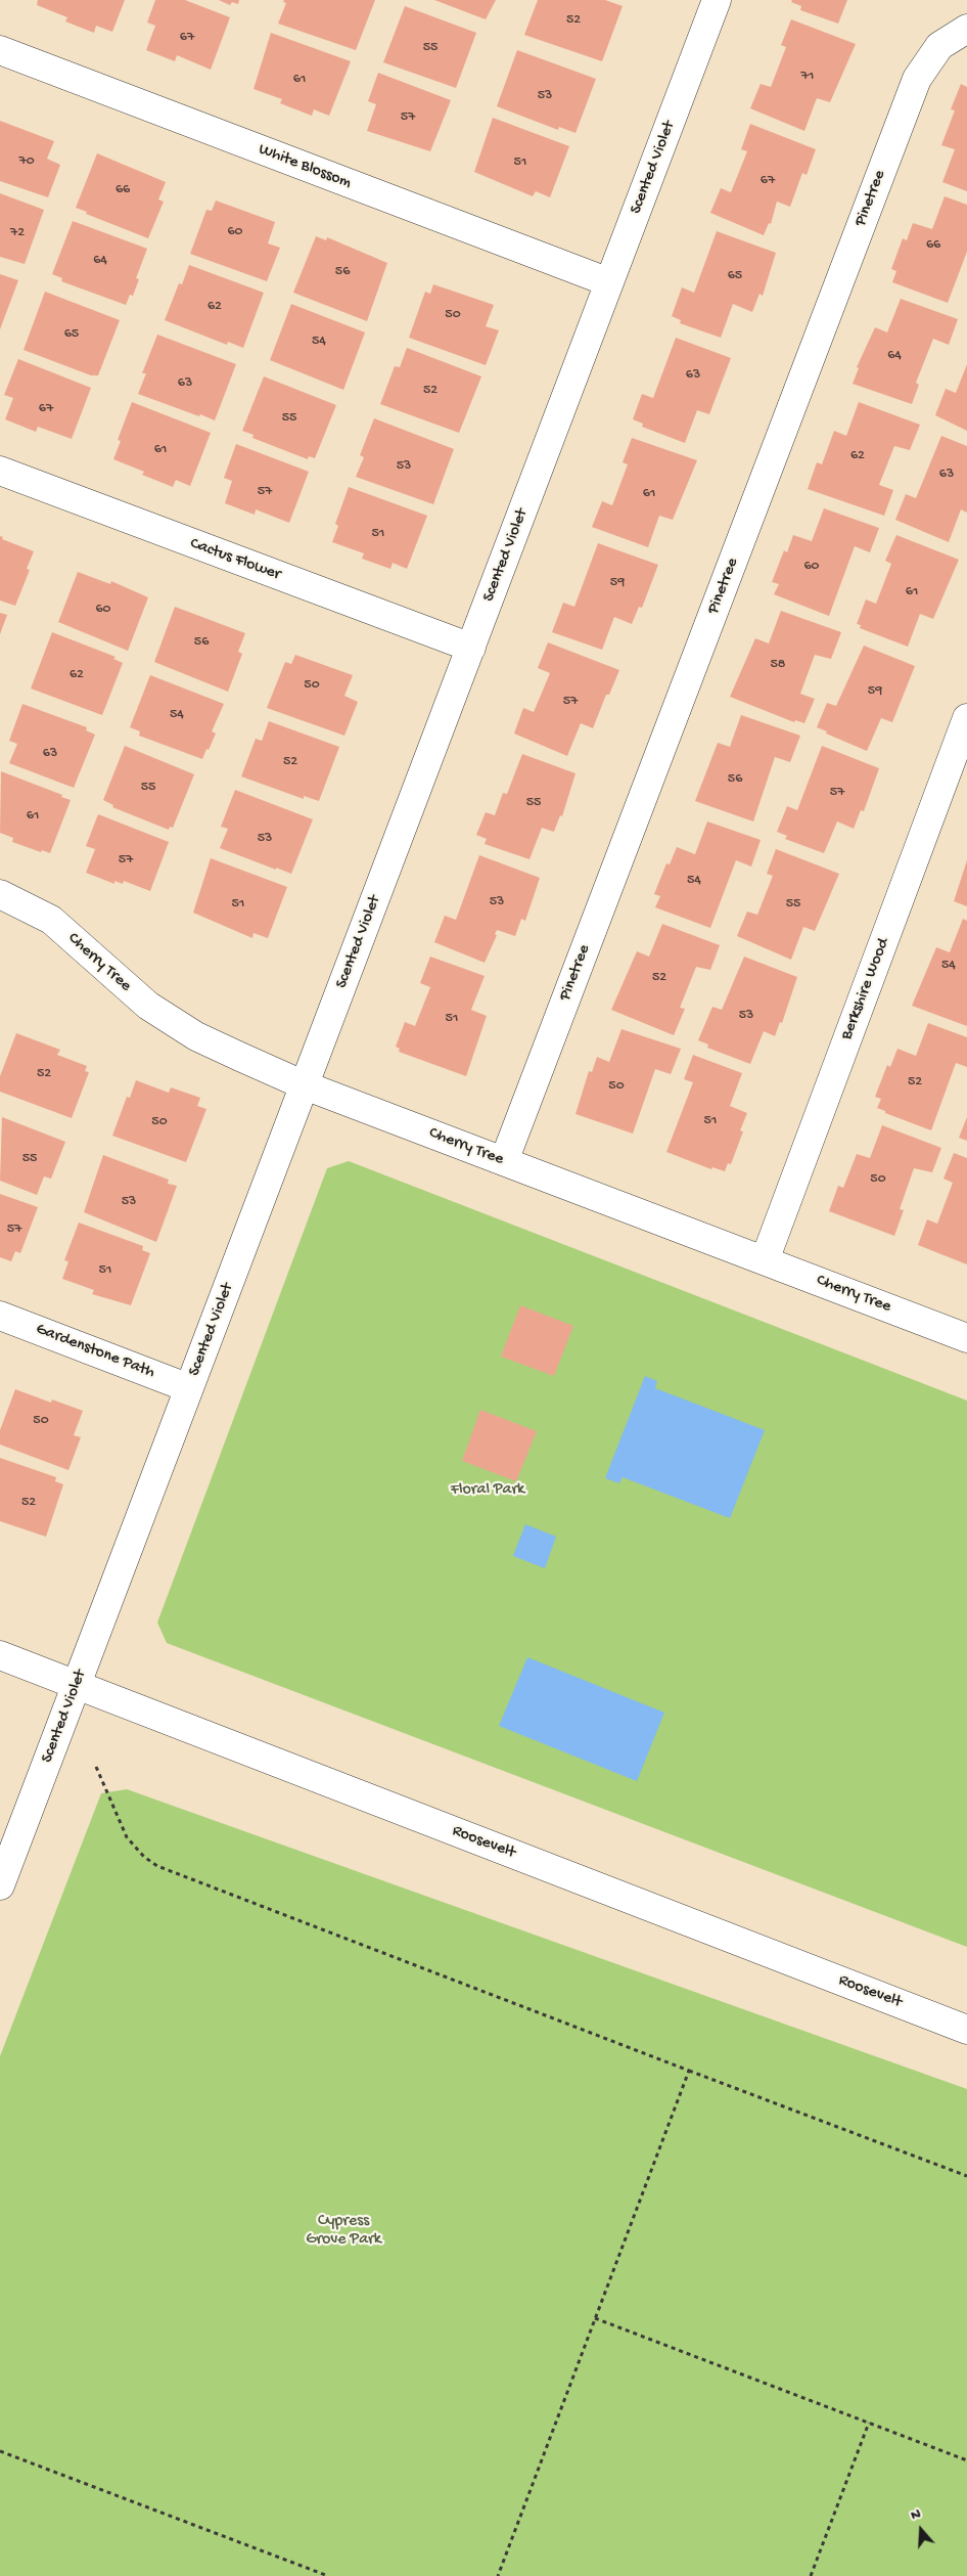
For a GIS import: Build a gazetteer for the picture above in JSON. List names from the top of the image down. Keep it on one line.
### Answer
{"streets":{"street":["White Blossom","Scented Violet","Pinetree","Cactus Flower","Cherry Tree","Berkshire Wood","Gardenstone Path","Roosevelt"]},"crossings":[["White Blossom","Scented Violet"],["Scented Violet","Cactus Flower"],["Scented Violet","Cherry Tree"],["Scented Violet","Gardenstone Path"],["Scented Violet","Roosevelt"],["Pinetree","Cherry Tree"],["Cherry Tree","Berkshire Wood"]],"parks":["Floral Park","Cypress Grove Park"],"house_numbers":["52","67","55","71","61","53","57","70","51","67","66","60","72","66","64","56","65","62","50","65","54","64","63","63","52","67","55","61","62","53","63","57","61","51","60","59","61","60","56","58","62","50","59","57","54","63","52","56","55","57","55","61","53","57","54","53","51","55","54","52","53","51","52","52","50","51","50","55","50","53","57","51","50","52"],"north":"top"}
